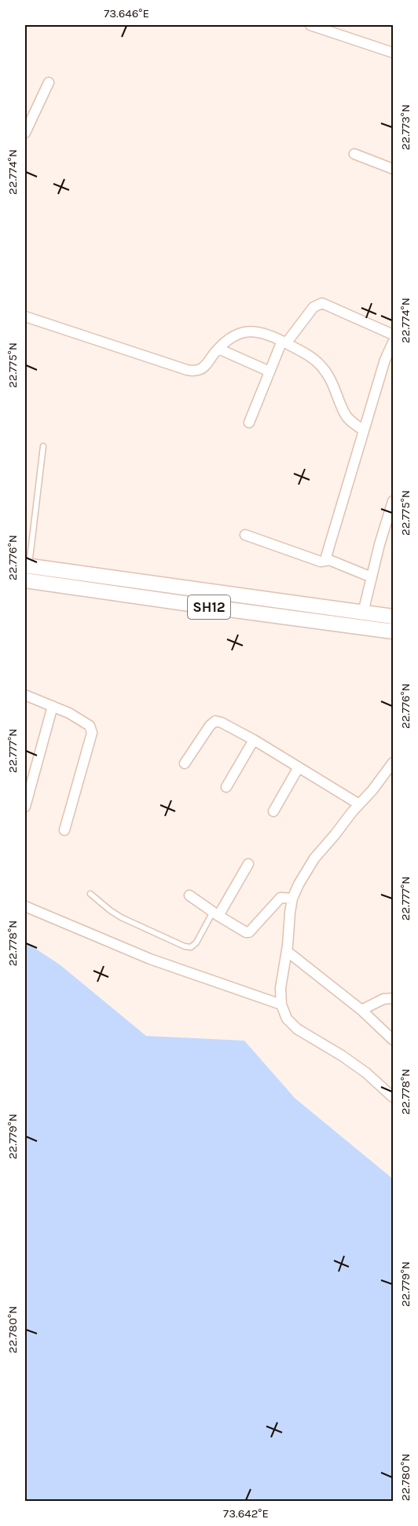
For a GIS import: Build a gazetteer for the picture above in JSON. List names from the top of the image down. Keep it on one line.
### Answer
{"streets":{"main road":["SH12"]},"coordinates":["73.646°E","22.773°N","22.774°N","22.775°N","22.776°N","22.777°N","22.778°N","22.779°N","22.780°N","73.642°E"]}
